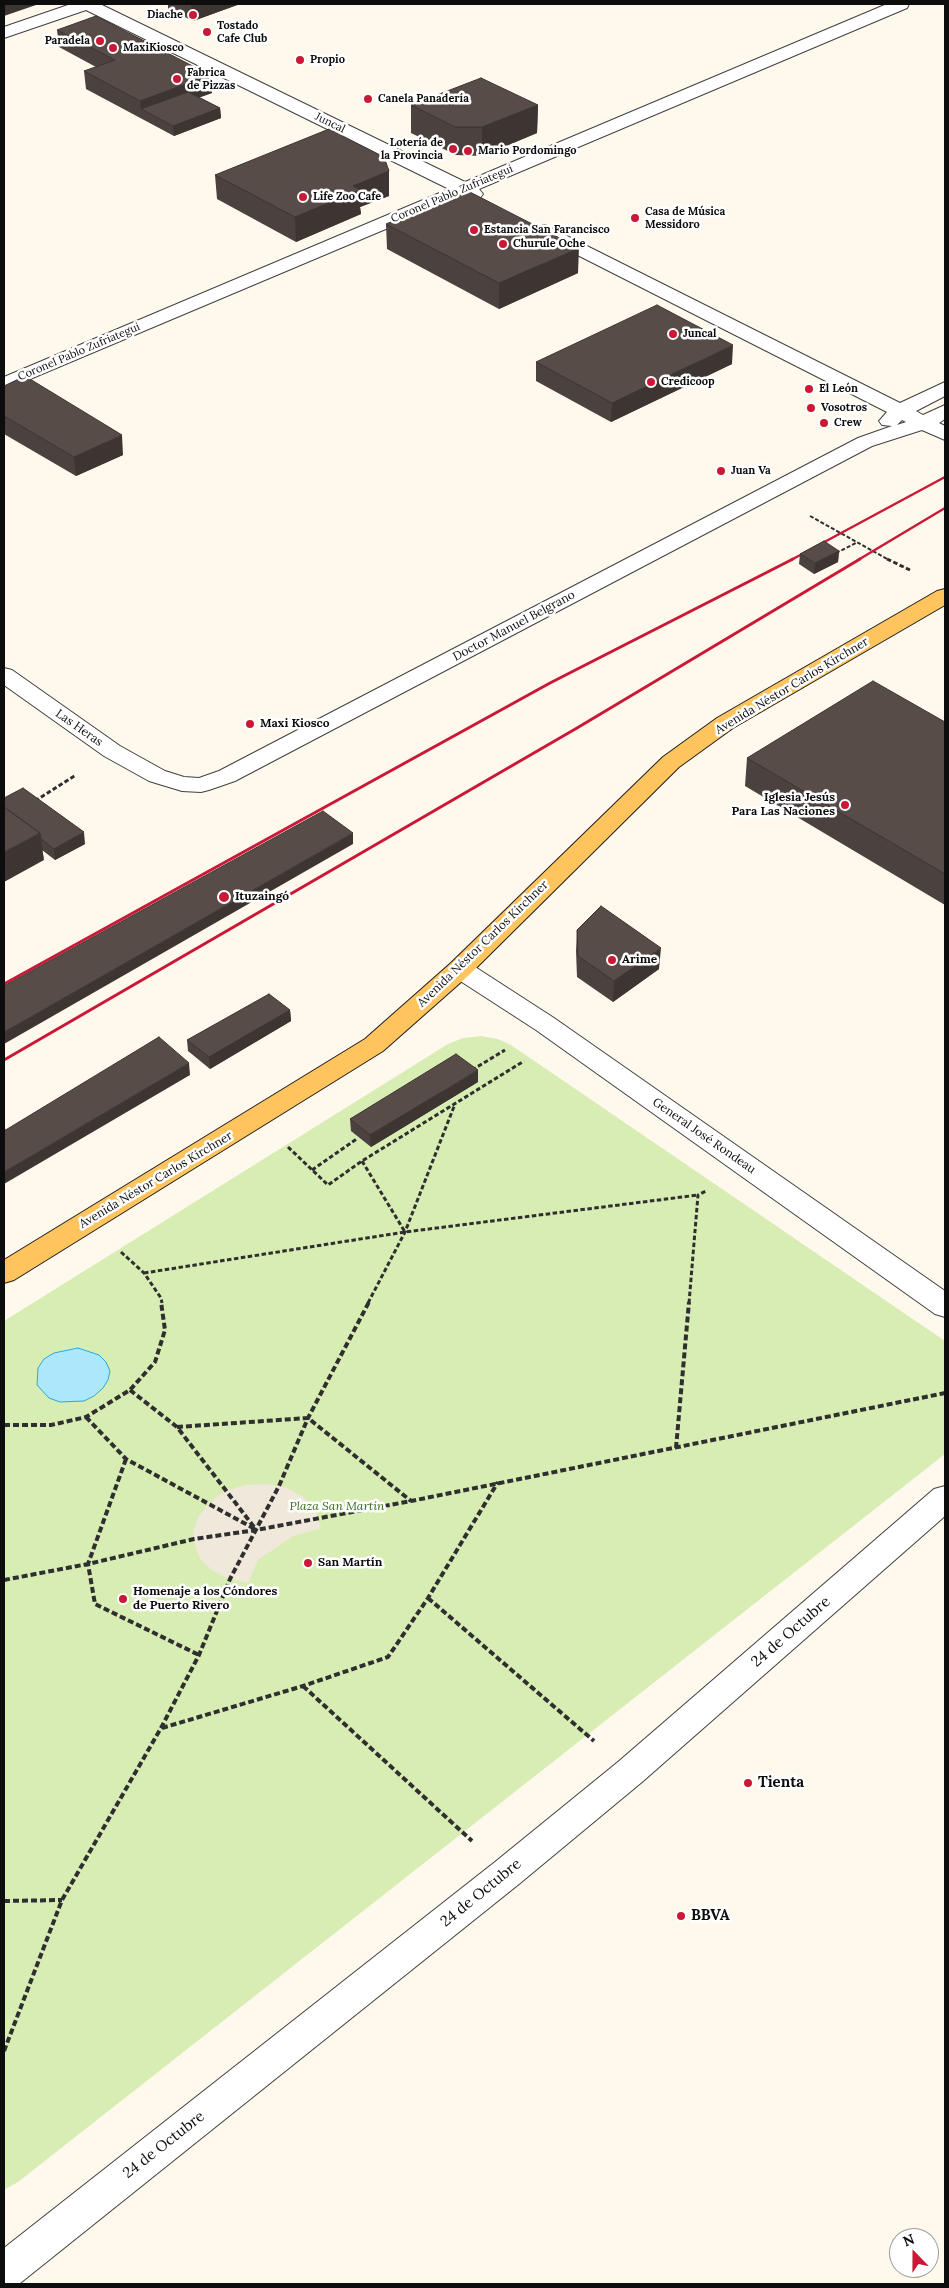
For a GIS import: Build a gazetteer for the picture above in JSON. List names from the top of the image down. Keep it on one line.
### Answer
{"streets":{"main road":["Avenida Néstor Carlos Kirchner"],"street":["Juncal","Coronel Pablo Zufriategui","Doctor Manuel Belgrano","Las Heras","General José Rondeau","24 de Octubre"]},"crossings":[["Juncal","Coronel Pablo Zufriategui"],["Doctor Manuel Belgrano","Las Heras"],["Avenida Néstor Carlos Kirchner","General José Rondeau"]],"parks":["Plaza San Martín"],"places":["Diache","Tostado Cafe Club","Paradela","MaxiKiosco","Propio","Fabrica de Pizzas","Canela Panadería","Lotería de la Provincia","Mario Pordomingo","Life Zoo Cafe","Casa de Música Messidoro","Estancia San Farancisco","Churule Oche","Juncal","Credicoop","El León","Vosotros","Crew","Juan Va","Maxi Kiosco","Iglesia Jesús Para Las Naciones","Ituzaingó","Arime","San Martín","Homenaje a los Cóndores de Puerto Rivero","Tienta","BBVA"],"north":"top"}
